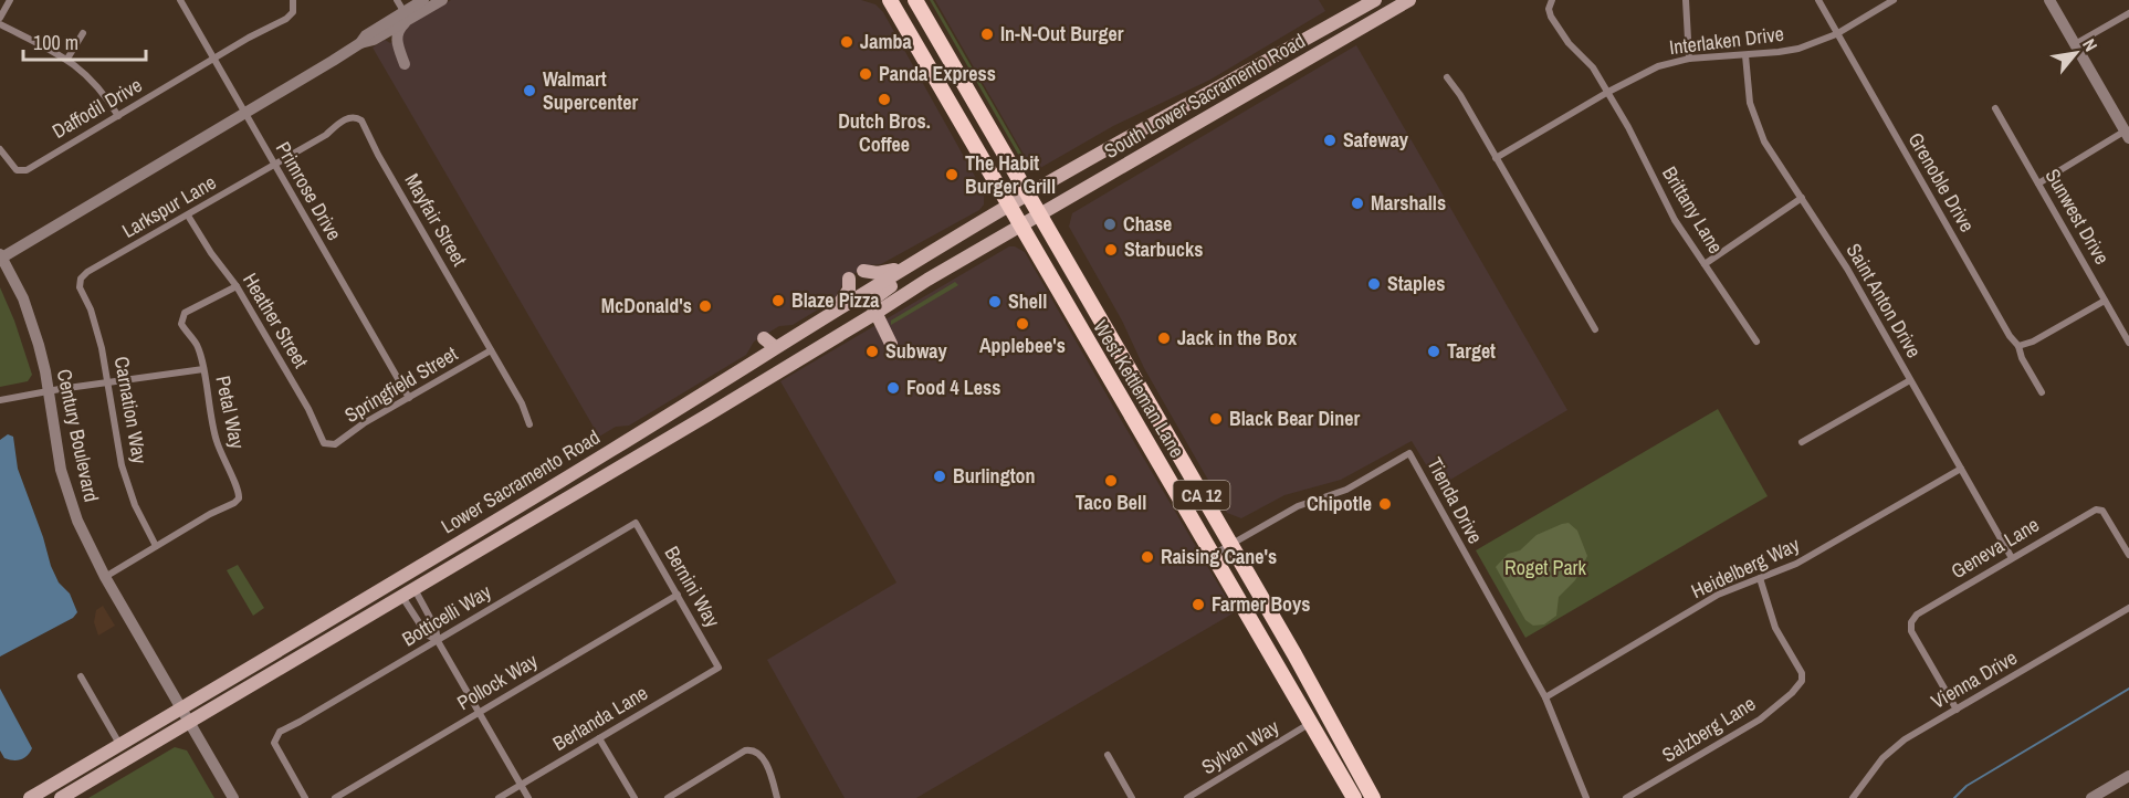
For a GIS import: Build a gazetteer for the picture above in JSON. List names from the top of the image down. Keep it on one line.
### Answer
{"streets":{"main road":["South Lower Sacramento Road","West Kettleman Lane","Lower Sacramento Road","CA 12"],"street":["Interlaken Drive","Daffodil Drive","Grenoble Drive","Primrose Drive","Larkspur Lane","Brittany Lane","Sunwest Drive","Mayfair Street","Saint Anton Drive","Heather Street","Springfield Street","Carnation Way","Petal Way","Century Boulevard","Tienda Drive","Geneva Lane","Heidelberg Way","Bernini Way","Botticelli Way","Vienna Drive","Pollock Way","Berlanda Lane","Salzberg Lane","Sylvan Way"]},"crossings":[["Interlaken Drive","Grenoble Drive"],["Interlaken Drive","Brittany Lane"],["Interlaken Drive","Saint Anton Drive"],["South Lower Sacramento Road","West Kettleman Lane"],["South Lower Sacramento Road","Lower Sacramento Road"],["Daffodil Drive","Primrose Drive"],["Primrose Drive","Larkspur Lane"],["Primrose Drive","Mayfair Street"],["Primrose Drive","Springfield Street"],["Larkspur Lane","Mayfair Street"],["Larkspur Lane","Heather Street"],["Larkspur Lane","Carnation Way"],["Mayfair Street","Springfield Street"],["Saint Anton Drive","Geneva Lane"],["Saint Anton Drive","Heidelberg Way"],["Heather Street","Springfield Street"],["Heather Street","Petal Way"],["West Kettleman Lane","Lower Sacramento Road"],["West Kettleman Lane","Tienda Drive"],["West Kettleman Lane","Sylvan Way"],["Carnation Way","Petal Way"],["Century Boulevard","Lower Sacramento Road"],["Tienda Drive","Heidelberg Way"],["Geneva Lane","Vienna Drive"],["Heidelberg Way","Salzberg Lane"],["Bernini Way","Botticelli Way"],["Bernini Way","Pollock Way"],["Bernini Way","Berlanda Lane"]],"parks":["Roget Park"],"places":["In-N-Out Burger","Jamba","Panda Express","Walmart Supercenter","Dutch Bros. Coffee","Safeway","The Habit Burger Grill","Marshalls","Chase","Starbucks","Staples","Blaze Pizza","Shell","McDonald's","Applebee's","Jack in the Box","Subway","Target","Food 4 Less","Black Bear Diner","Burlington","Taco Bell","Chipotle","Raising Cane's","Farmer Boys"],"scale_bar":"100 m","north":"top right"}
